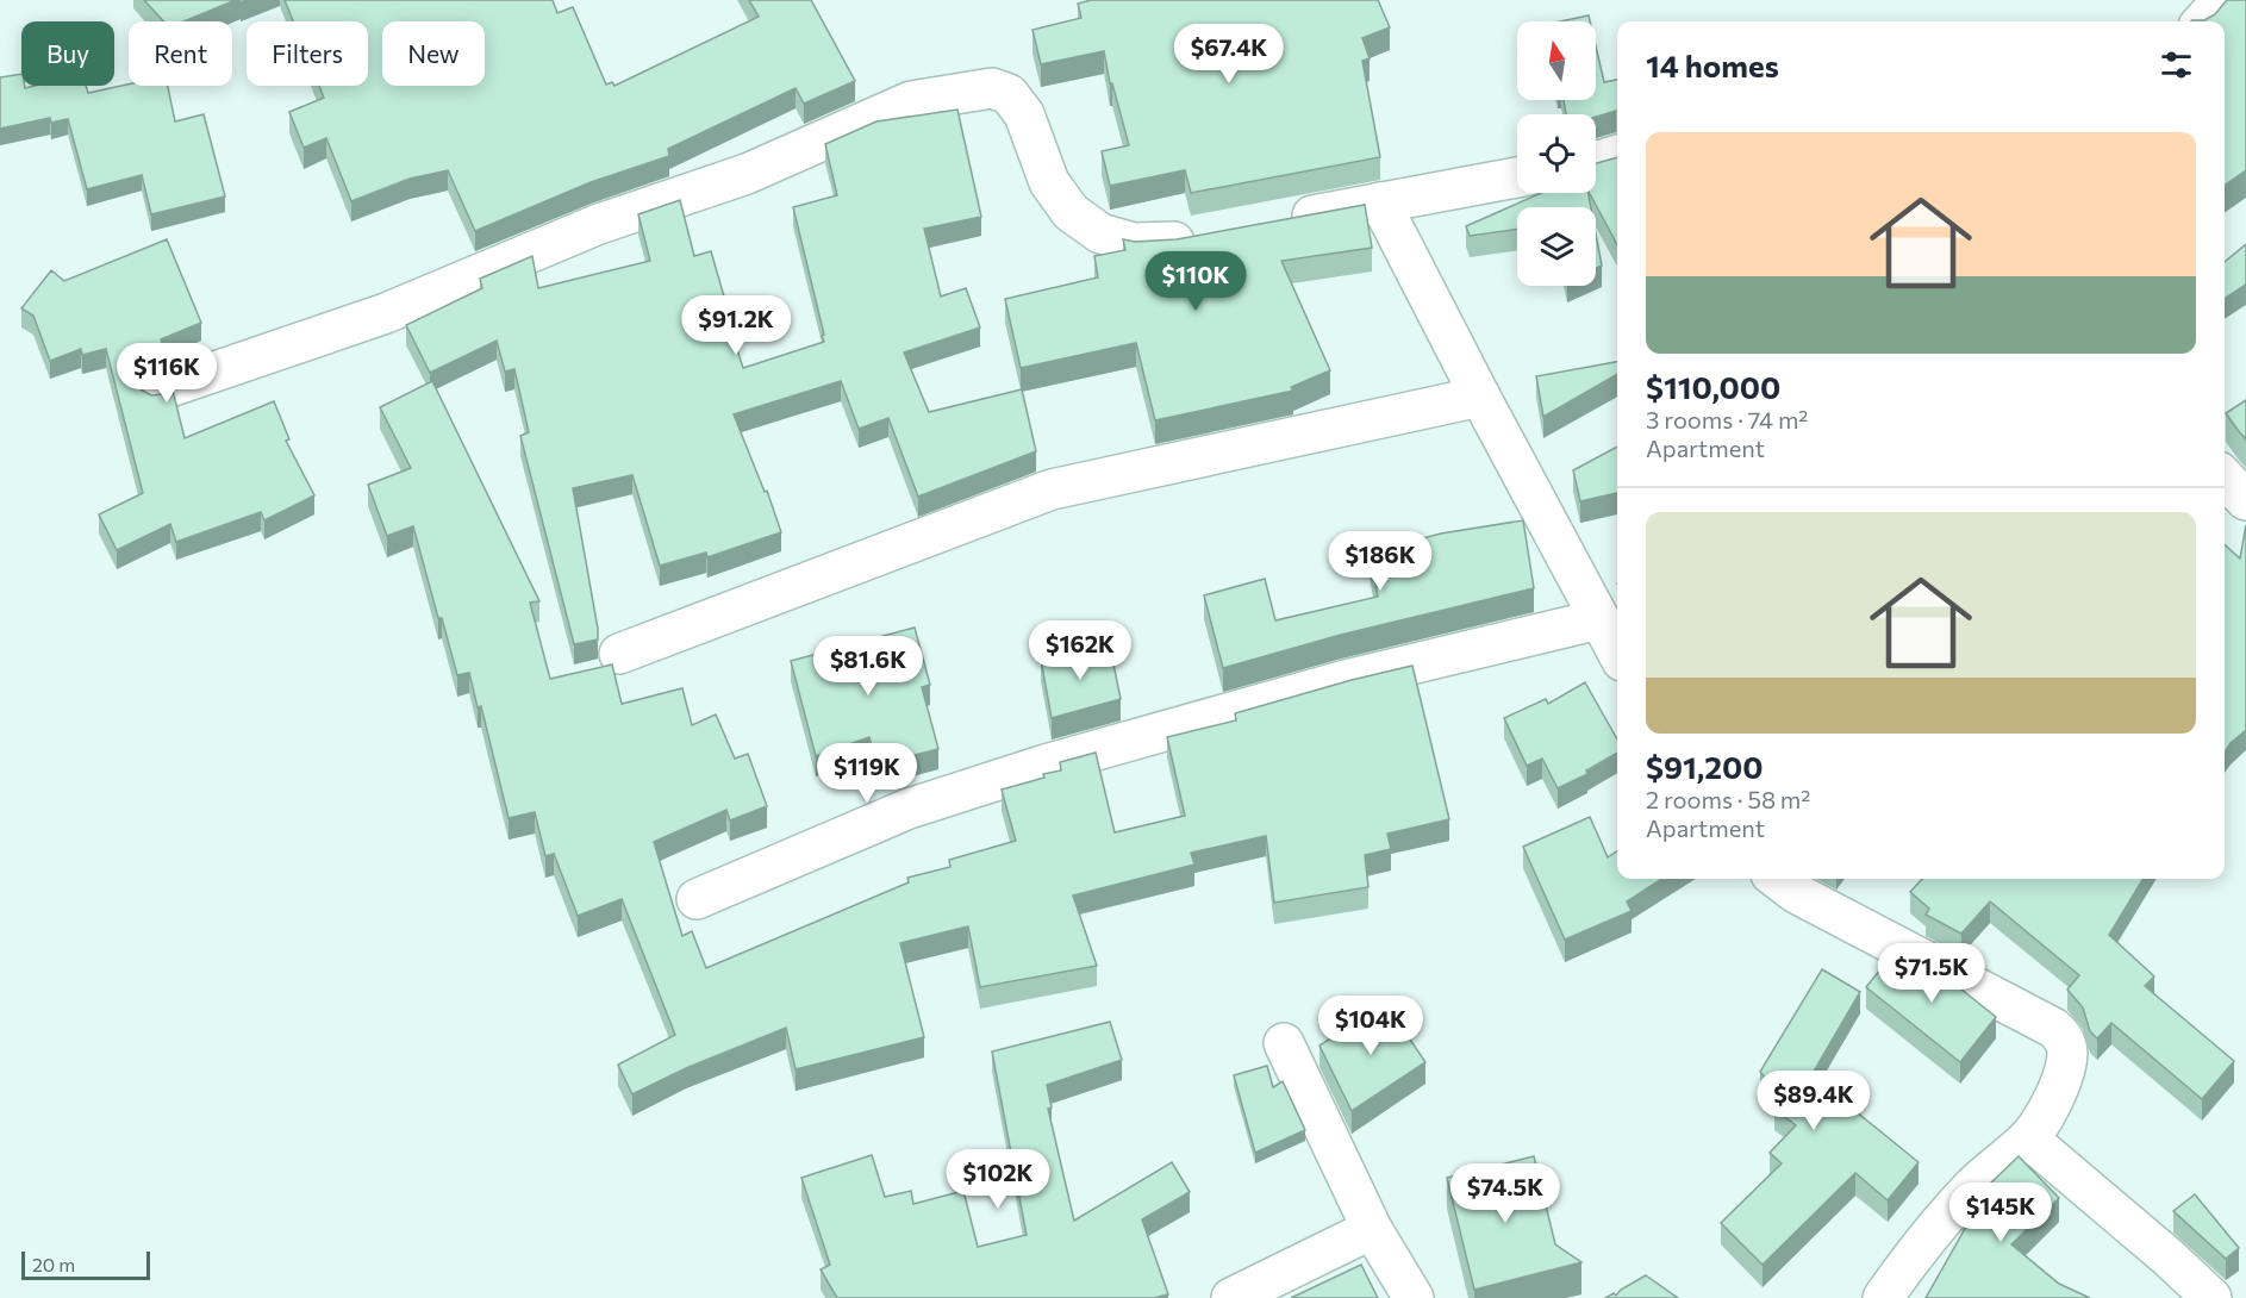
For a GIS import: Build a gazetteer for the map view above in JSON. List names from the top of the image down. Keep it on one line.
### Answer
{"scale_bar":"20 m","north":"top","page":{"chip":["Buy","Rent","Filters","New"],"heading":"14 homes","price":["$67.4K","$110K","$91.2K","$116K","$186K","$162K","$81.6K","$119K","$71.5K","$104K","$89.4K","$102K","$74.5K","$145K"],"list":[{"name":"$110,000","note":"3 rooms · 74 m² · Apartment"},{"name":"$91,200","note":"2 rooms · 58 m² · Apartment"}],"scale":"20 m"}}
